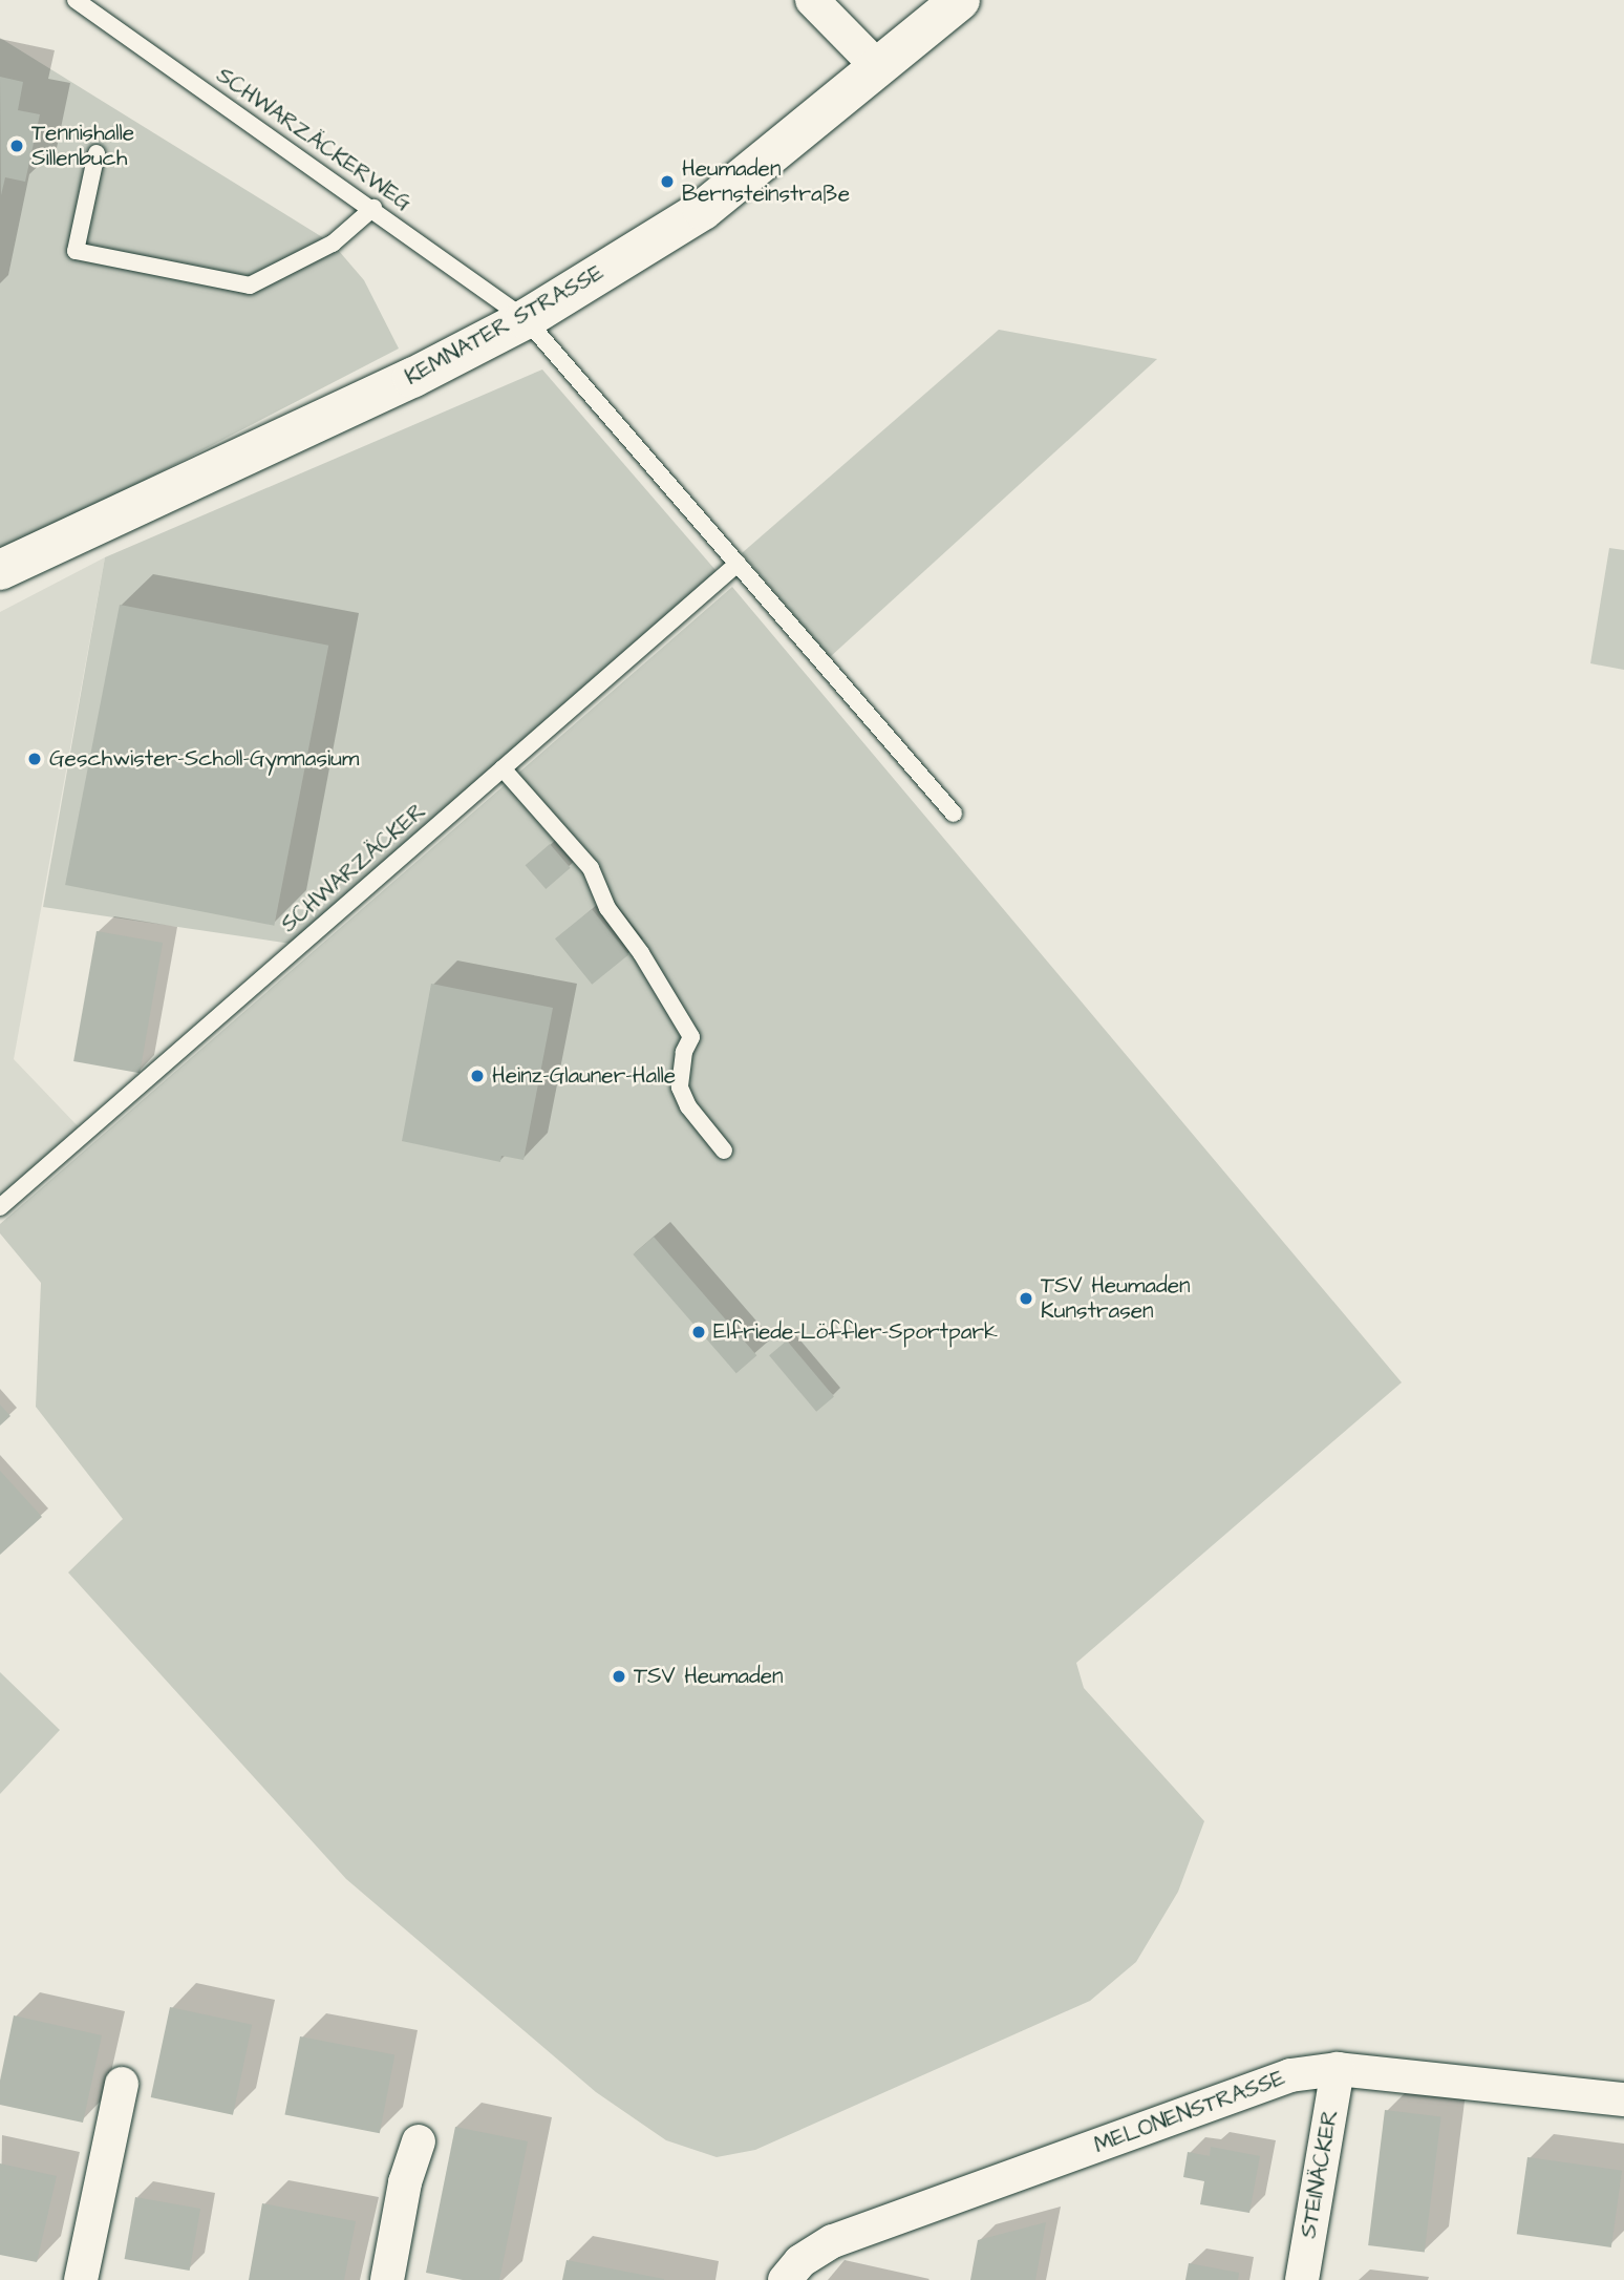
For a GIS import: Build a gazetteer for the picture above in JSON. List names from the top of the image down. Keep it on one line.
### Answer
{"streets":{"street":["KEMNATER STRASSE","MELONENSTRASSE","STEINÄCKER"],"lane":["SCHWARZÄCKERWEG","SCHWARZÄCKER"]},"crossings":[["SCHWARZÄCKERWEG","KEMNATER STRASSE"],["SCHWARZÄCKERWEG","SCHWARZÄCKER"],["MELONENSTRASSE","STEINÄCKER"]],"places":["Tennishalle Sillenbuch","Heumaden Bernsteinstraße","Geschwister-Scholl-Gymnasium","Heinz-Glauner-Halle","TSV Heumaden Kunstrasen","Elfriede-Löffler-Sportpark","TSV Heumaden"]}
